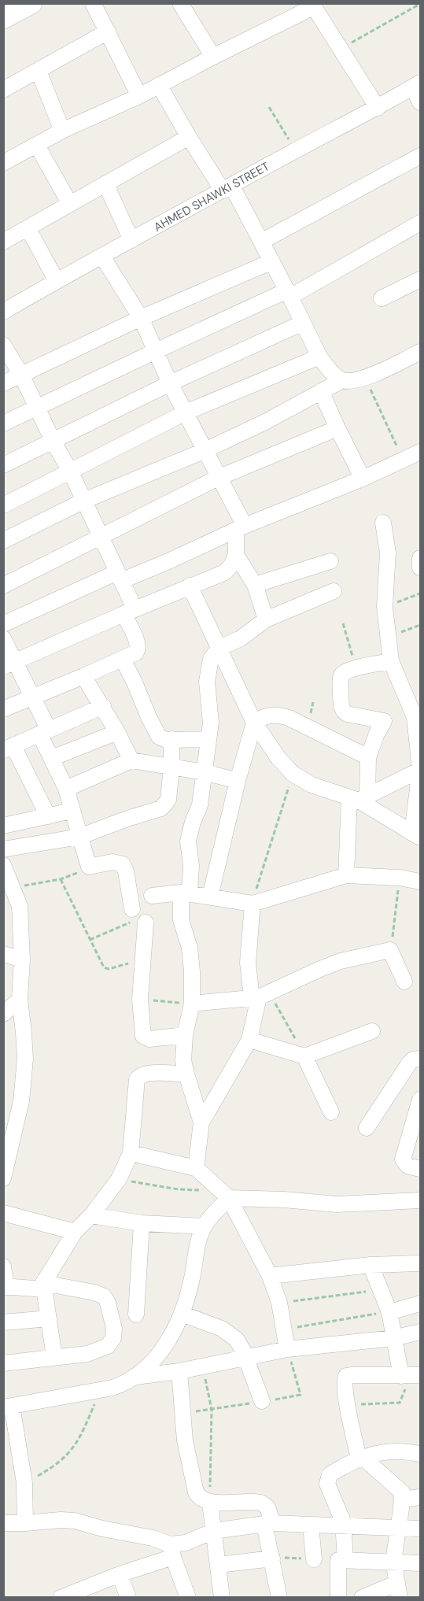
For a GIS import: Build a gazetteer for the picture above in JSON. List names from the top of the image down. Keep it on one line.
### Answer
{"streets":{"street":["AHMED SHAWKI STREET"]}}
